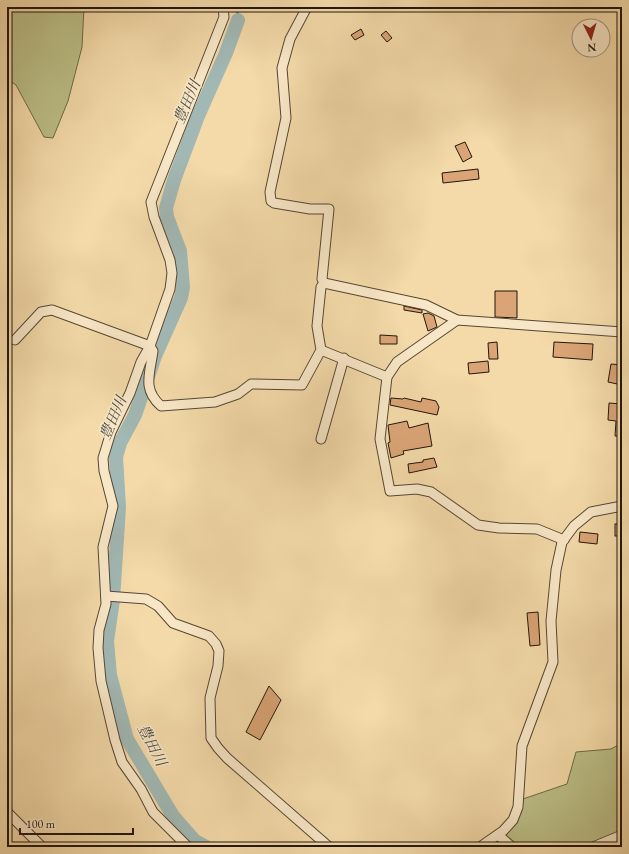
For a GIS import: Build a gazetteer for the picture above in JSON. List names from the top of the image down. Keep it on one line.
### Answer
{"water":["豊田川"],"scale_bar":"100 m","north":"bottom"}
